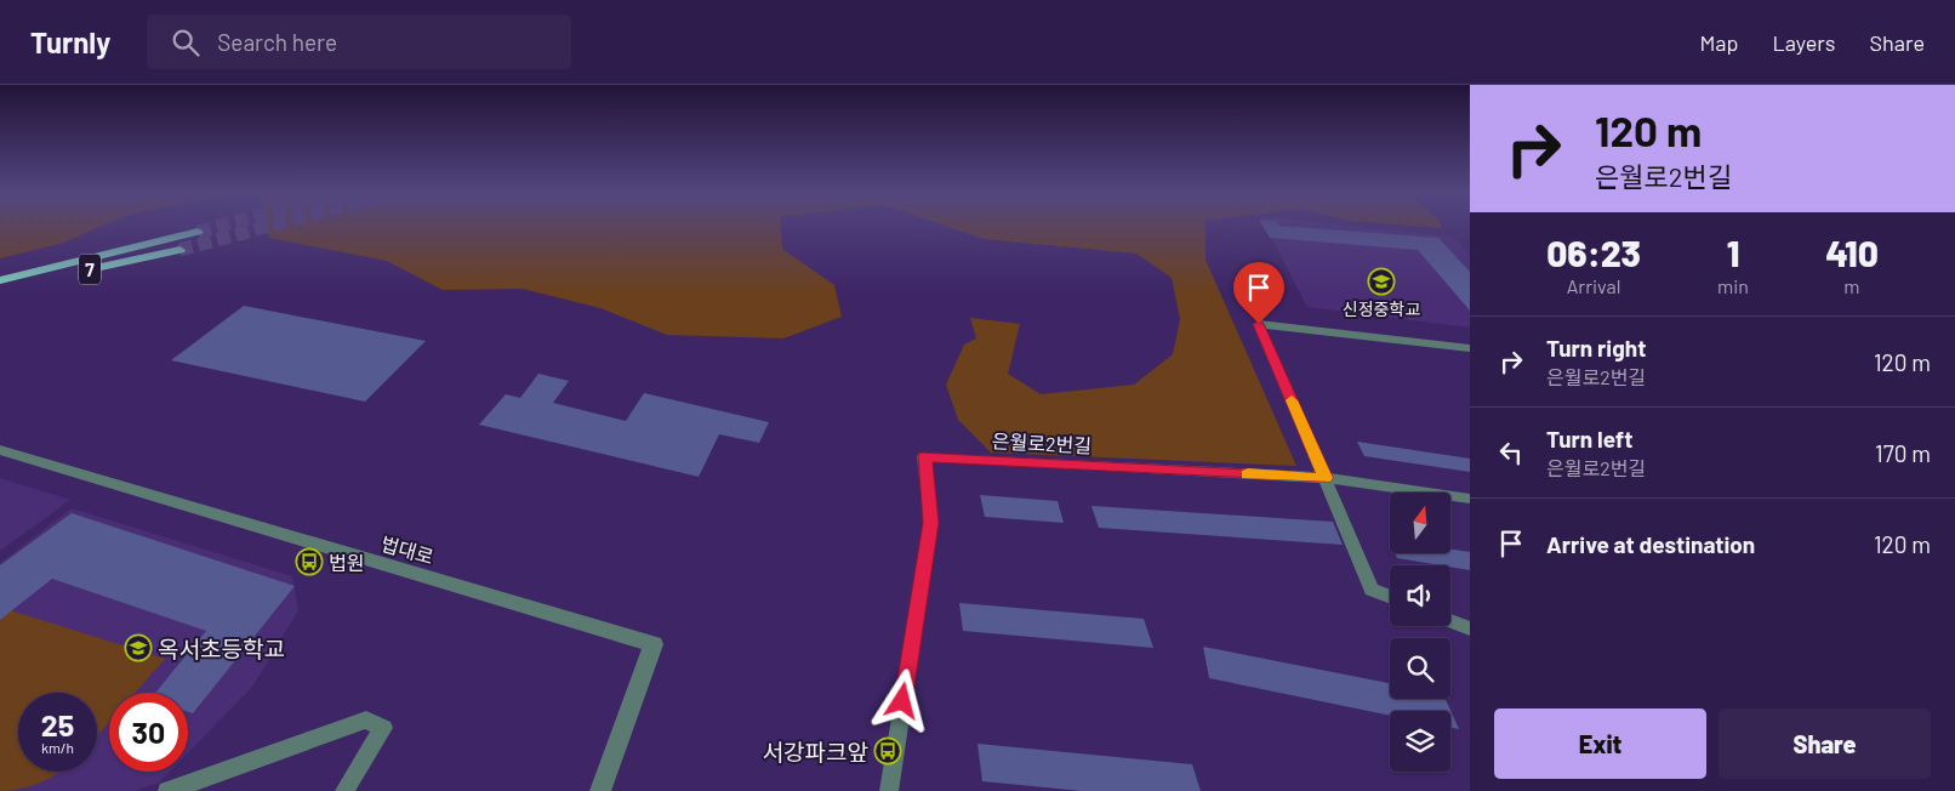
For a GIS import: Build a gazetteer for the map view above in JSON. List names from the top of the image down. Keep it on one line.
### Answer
{"streets":{"highway":["7"],"street":["은월로2번길","법대로"]},"places":{"school or university":["신정중학교","옥서초등학교"],"bus stop":["법원","서강파크앞"]},"north":"top","page":{"header":"Turnly","search":"Search here","nav":["Map","Layers","Share"],"turn":["120 m","은월로2번길"],"eta":["06:23","Arrival","1","min","410","m"],"list":[{"name":"Turn right","note":"은월로2번길","value":"120 m"},{"name":"Turn left","note":"은월로2번길","value":"170 m"},{"name":"Arrive at destination","value":"120 m"}],"speed":"25 km/h","limit":"30","buttons":["Exit","Share"]}}
